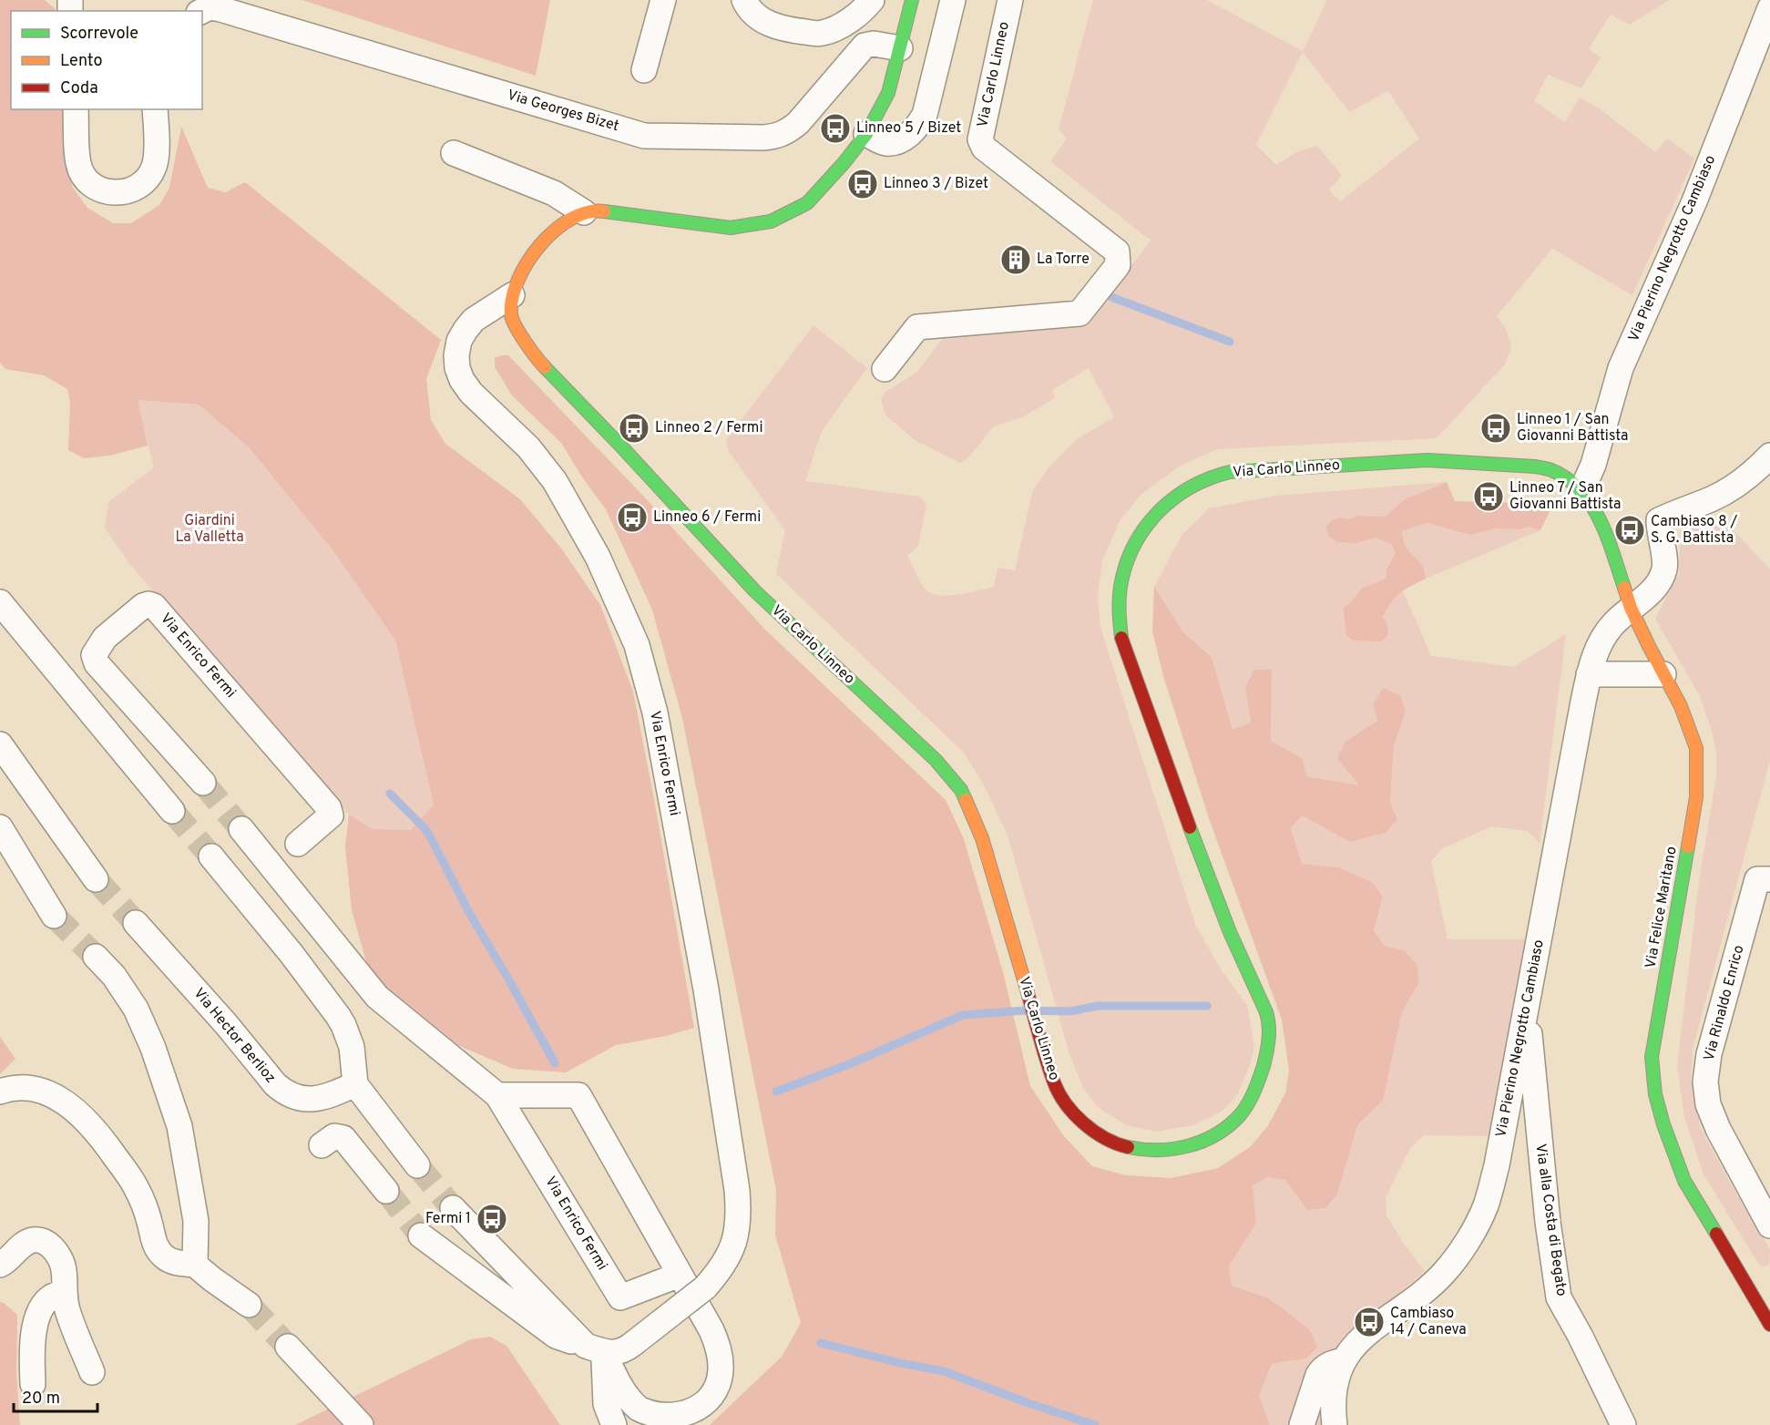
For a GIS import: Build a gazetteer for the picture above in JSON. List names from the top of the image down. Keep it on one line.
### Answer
{"streets":{"street":["Via Carlo Linneo","Via Georges Bizet","Via Pierino Negrotto Cambiaso","Via Enrico Fermi","Via Felice Maritano","Via Rinaldo Enrico","Via Hector Berlioz","Via alla Costa di Begato"]},"crossings":[["Via Carlo Linneo","Via Georges Bizet"],["Via Carlo Linneo","Via Pierino Negrotto Cambiaso"],["Via Carlo Linneo","Via Enrico Fermi"],["Via Carlo Linneo","Via Felice Maritano"],["Via Pierino Negrotto Cambiaso","Via Felice Maritano"],["Via Pierino Negrotto Cambiaso","Via alla Costa di Begato"]],"parks":["Giardini La Valletta"],"places":{"bus stop":["Linneo 5 / Bizet","Linneo 3 / Bizet","Linneo 2 / Fermi","Linneo 1 / San Giovanni Battista","Linneo 7 / San Giovanni Battista","Linneo 6 / Fermi","Cambiaso 8 / S. G. Battista","Fermi 1","Cambiaso 14 / Caneva"],"building":["La Torre"]},"legend":["Scorrevole","Lento","Coda"],"scale_bar":"20 m"}
